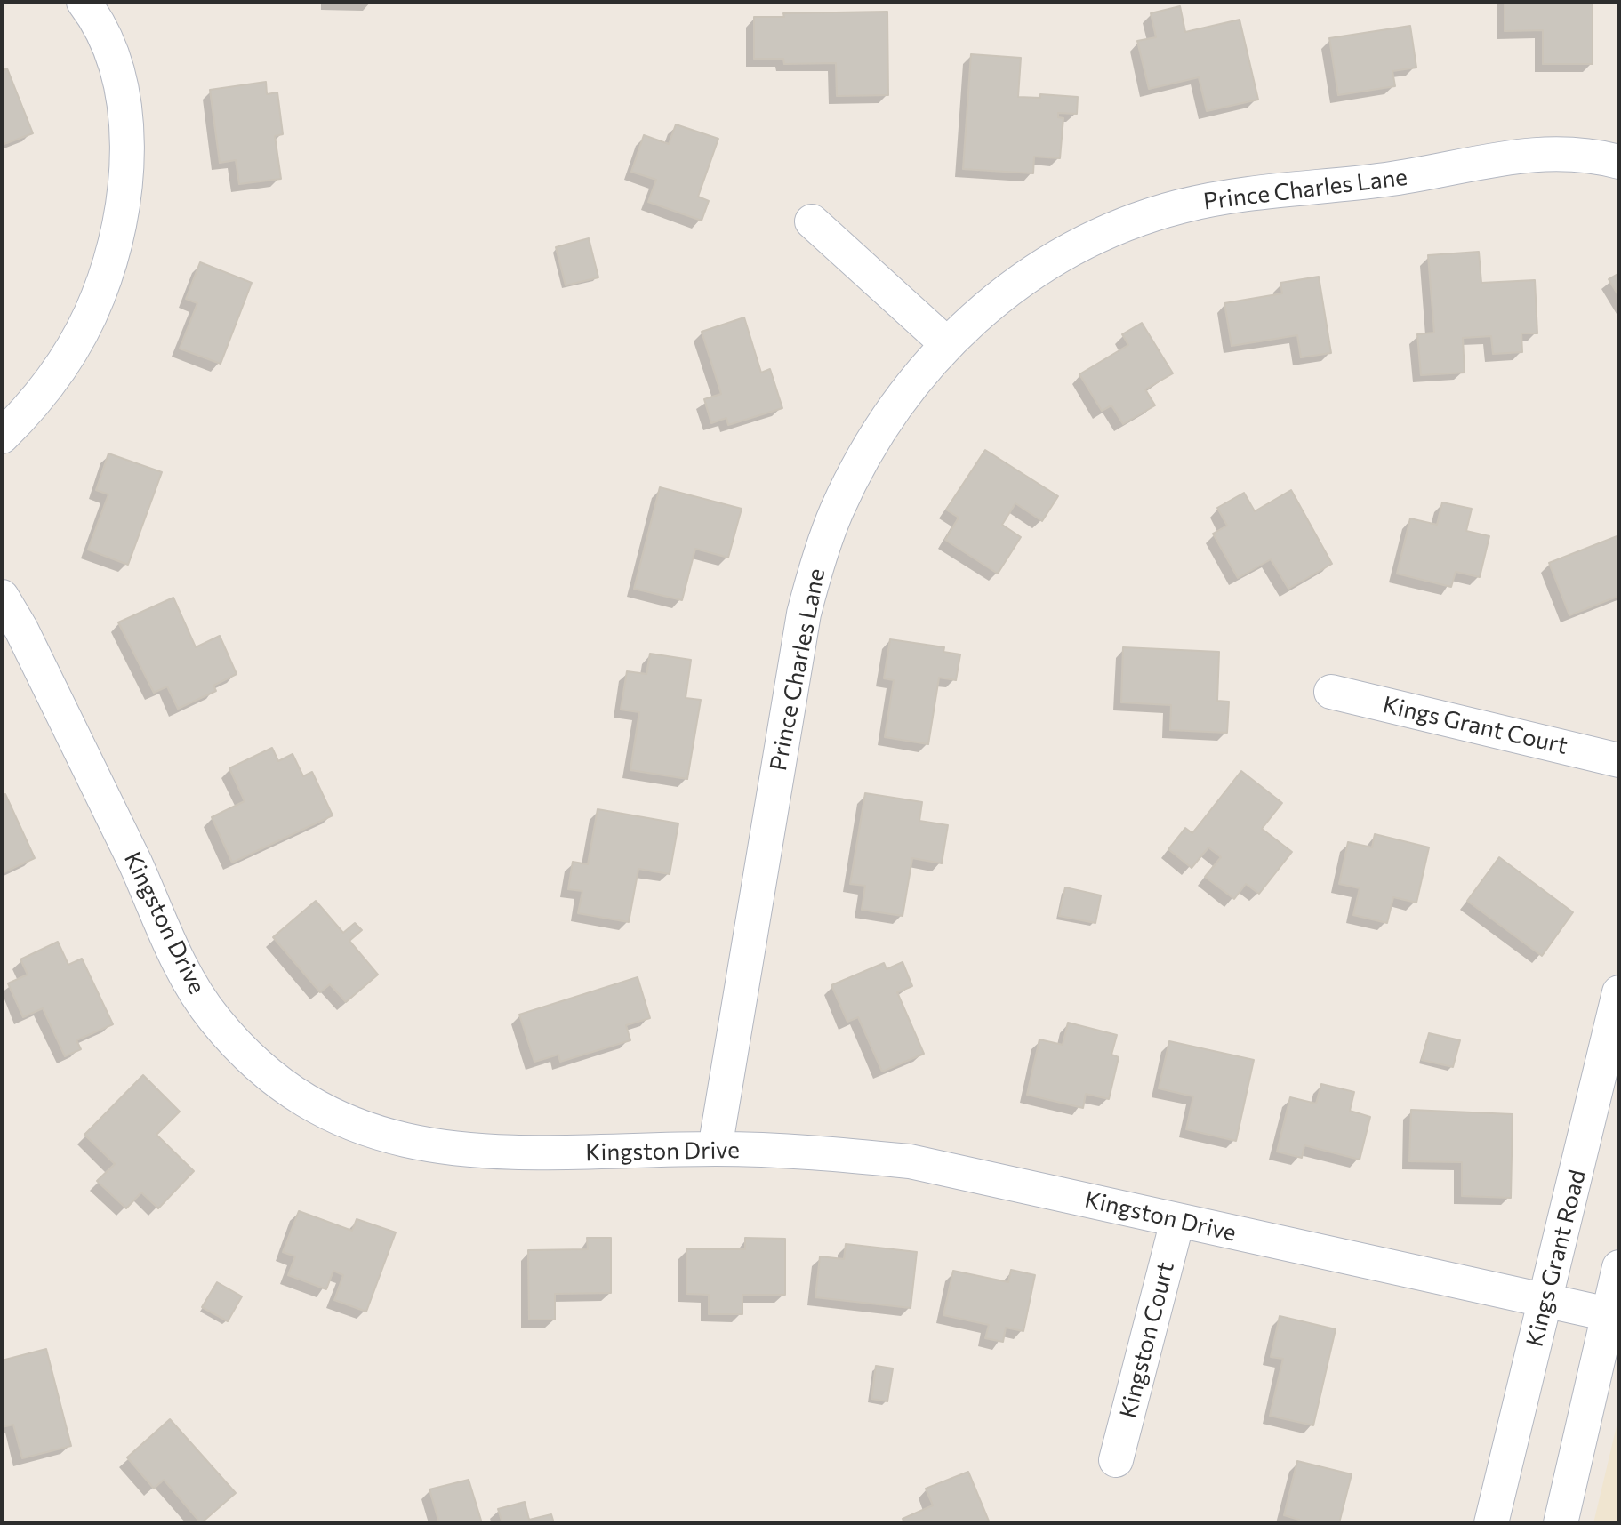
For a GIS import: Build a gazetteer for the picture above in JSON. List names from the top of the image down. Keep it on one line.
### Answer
{"streets":{"street":["Prince Charles Lane","Kings Grant Court","Kingston Drive","Kings Grant Road","Kingston Court"]},"crossings":[["Prince Charles Lane","Kingston Drive"],["Kingston Drive","Kings Grant Road"],["Kingston Drive","Kingston Court"]]}
